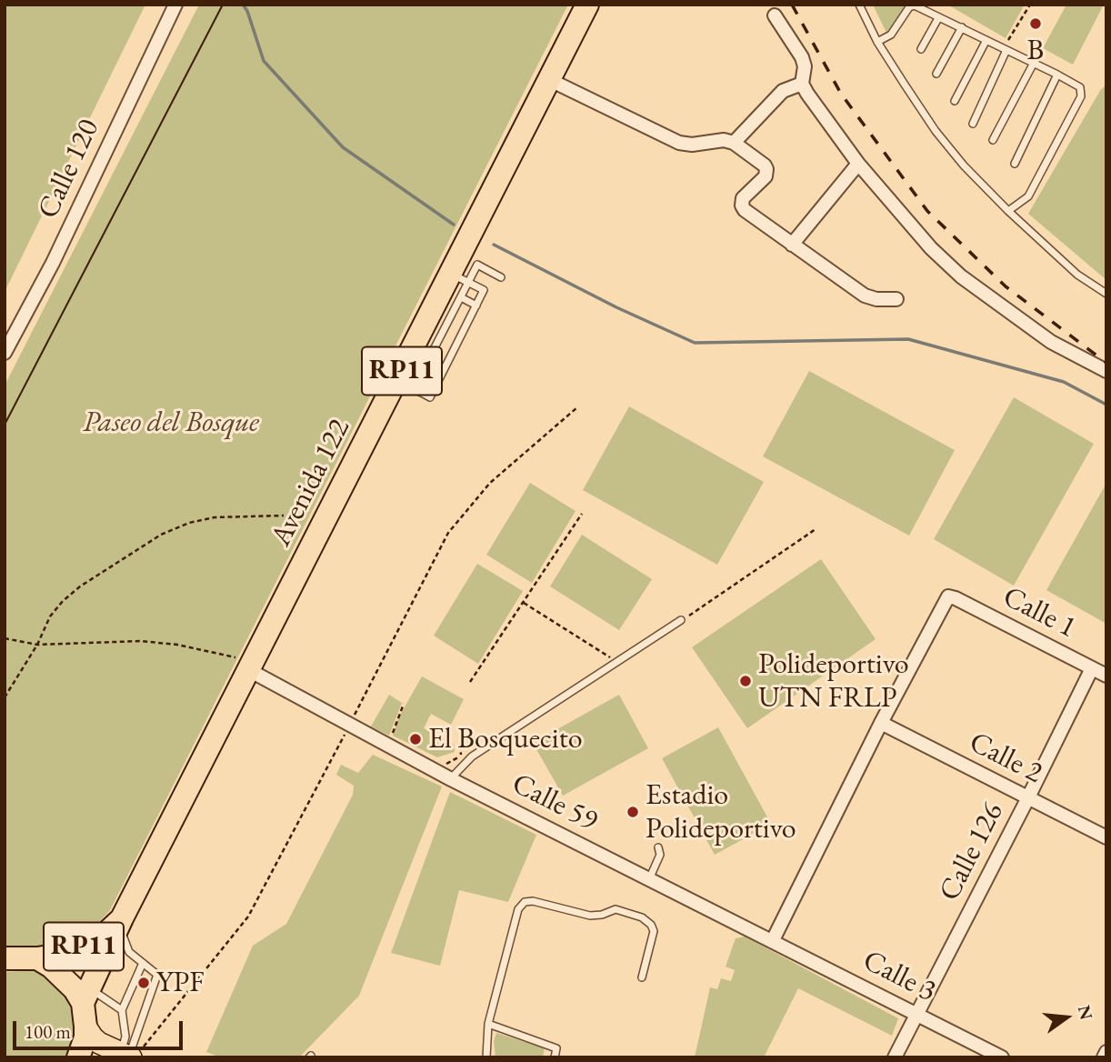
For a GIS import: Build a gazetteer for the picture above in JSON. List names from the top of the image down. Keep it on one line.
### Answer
{"streets":{"highway":["RP11","Avenida 122"],"street":["Calle 120","Calle 1","Calle 2","Calle 59","Calle 126","Calle 3"]},"crossings":[["RP11","Avenida 122"],["Avenida 122","Calle 59"],["Calle 1","Calle 2"],["Calle 1","Calle 126"],["Calle 2","Calle 126"],["Calle 59","Calle 3"],["Calle 126","Calle 3"]],"parks":["Paseo del Bosque"],"places":["B","Polideportivo UTN FRLP","El Bosquecito","Estadio Polideportivo","YPF"],"scale_bar":"100 m","north":"right"}
